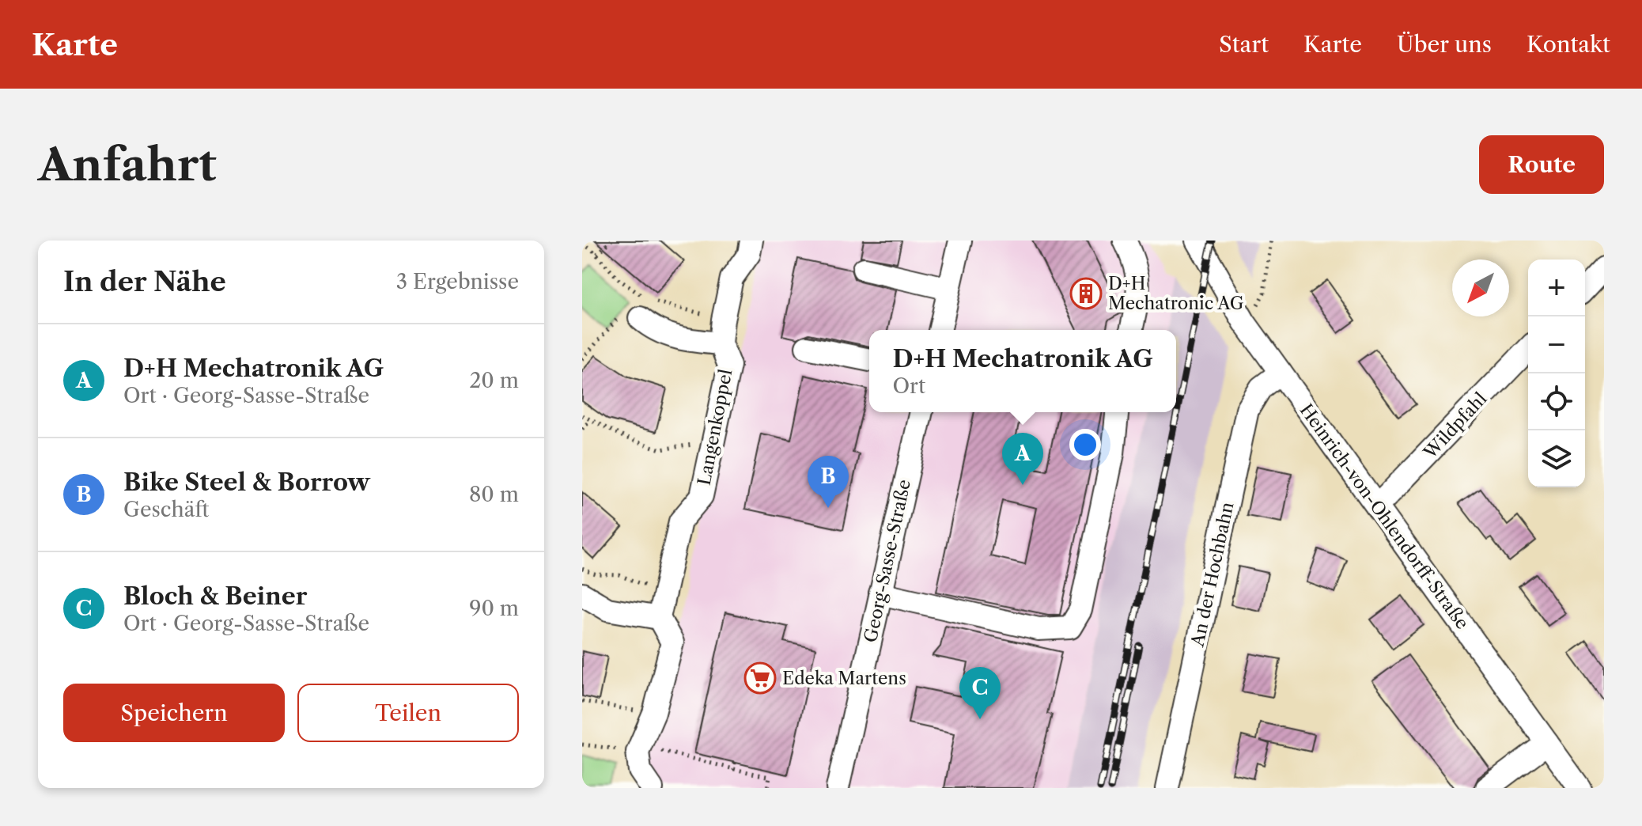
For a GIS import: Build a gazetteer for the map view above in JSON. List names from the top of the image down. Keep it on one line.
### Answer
{"streets":{"street":["Wildpfahl","Langenkoppel","Heinrich-von-Ohlendorff-Straße","Georg-Sasse-Straße","An der Hochbahn"]},"crossings":[["Wildpfahl","Heinrich-von-Ohlendorff-Straße"],["Heinrich-von-Ohlendorff-Straße","An der Hochbahn"]],"places":{"building":["D+H Mechatronic AG"],"supermarket":["Edeka Martens"]},"north":"bottom left","page":{"header":"Karte","nav":["Start","Karte","Über uns","Kontakt"],"buttons":["Route",["Speichern","Teilen"]],"title":"Anfahrt","heading":["In der Nähe","3 Ergebnisse"],"map_buttons":["+","−"],"list":[{"mark":"A","name":"D+H Mechatronik AG","note":"Ort · Georg-Sasse-Straße","value":"20 m"},{"mark":"B","name":"Bike Steel & Borrow","note":"Geschäft","value":"80 m"},{"mark":"C","name":"Bloch & Beiner","note":"Ort · Georg-Sasse-Straße","value":"90 m"}],"popup":["D+H Mechatronik AG","Ort"],"pins":["A","B","C"]}}
